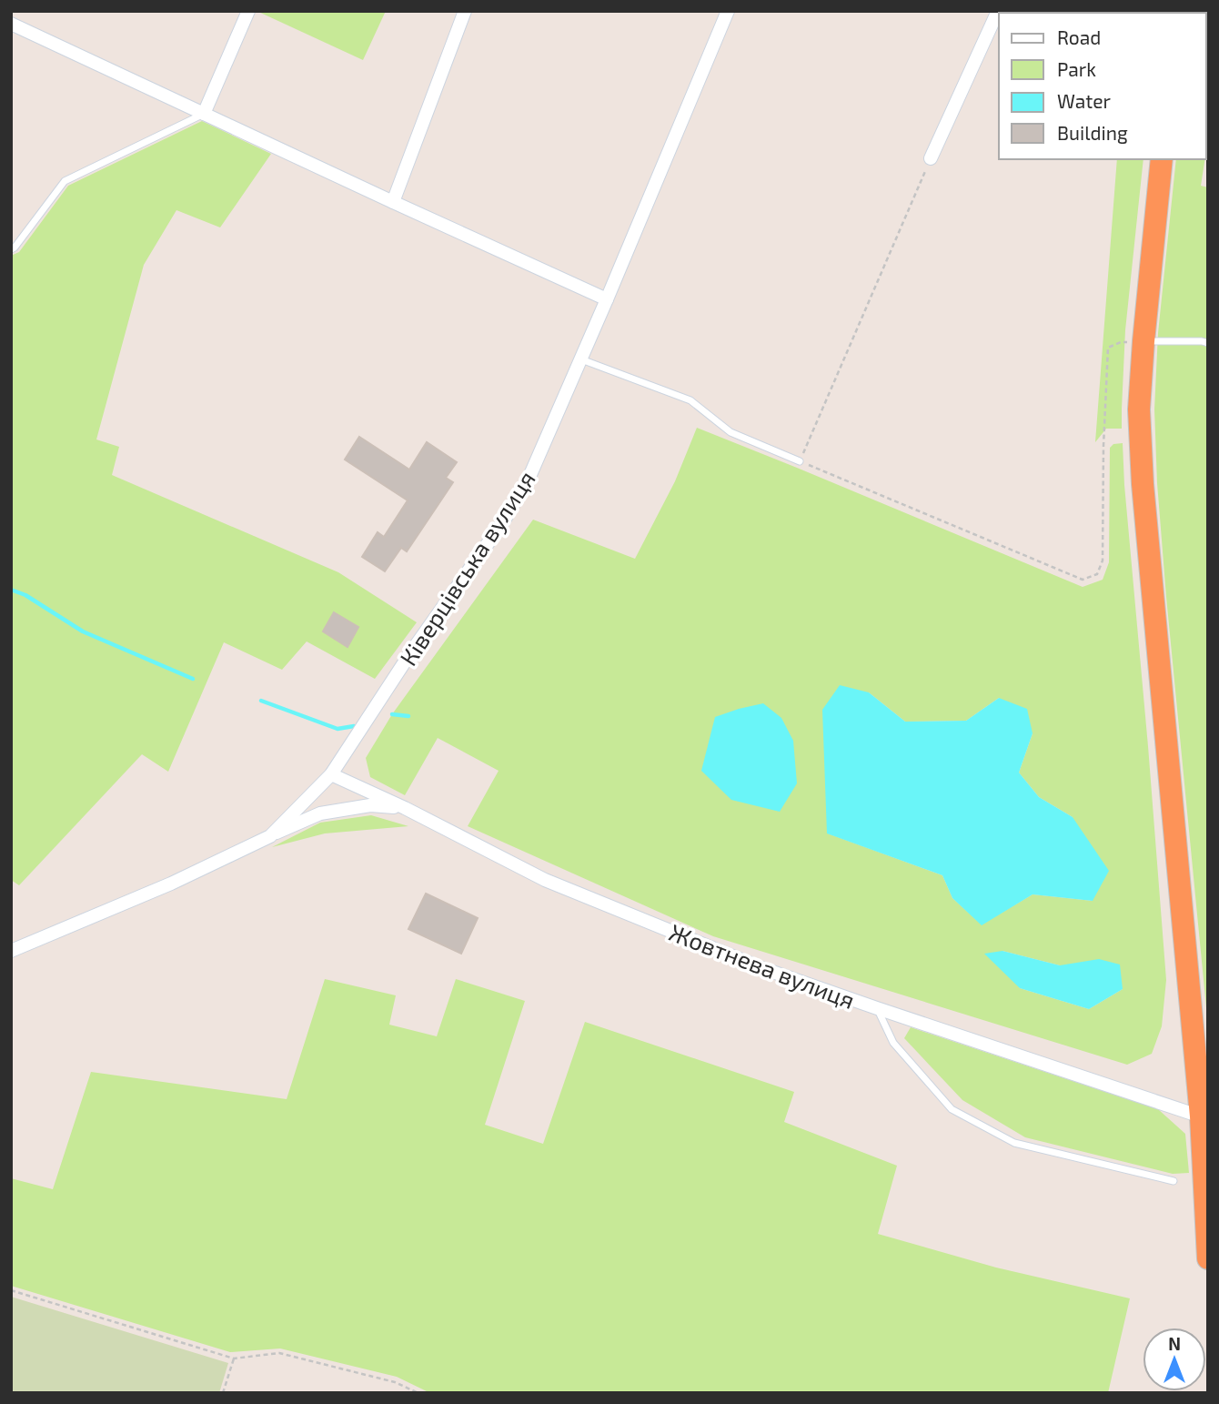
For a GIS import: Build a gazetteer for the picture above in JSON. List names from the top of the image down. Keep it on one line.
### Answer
{"streets":{"street":["Ківерцівська вулиця","Жовтнева вулиця"]},"crossings":[["Ківерцівська вулиця","Жовтнева вулиця"]],"legend":["Road","Park","Water","Building"],"north":"top"}
